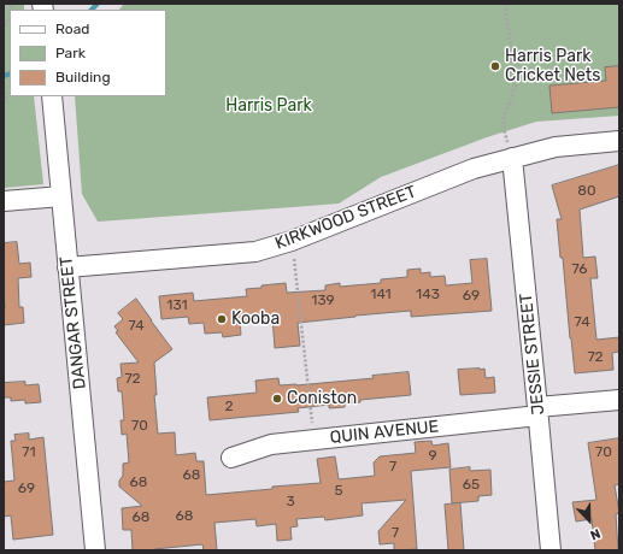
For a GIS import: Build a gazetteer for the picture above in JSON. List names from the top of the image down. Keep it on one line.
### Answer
{"streets":{"street":["KIRKWOOD STREET","DANGAR STREET","JESSIE STREET","QUIN AVENUE"]},"crossings":[["KIRKWOOD STREET","DANGAR STREET"],["KIRKWOOD STREET","JESSIE STREET"],["JESSIE STREET","QUIN AVENUE"]],"parks":["Harris Park"],"places":["Harris Park Cricket Nets","Kooba","Coniston"],"house_numbers":["80","76","141","143","69","139","131","74","74","72","72","2","70","71","70","9","7","68","68","65","69","5","3","68","68","7"],"legend":["Road","Park","Building"],"north":"bottom right"}
